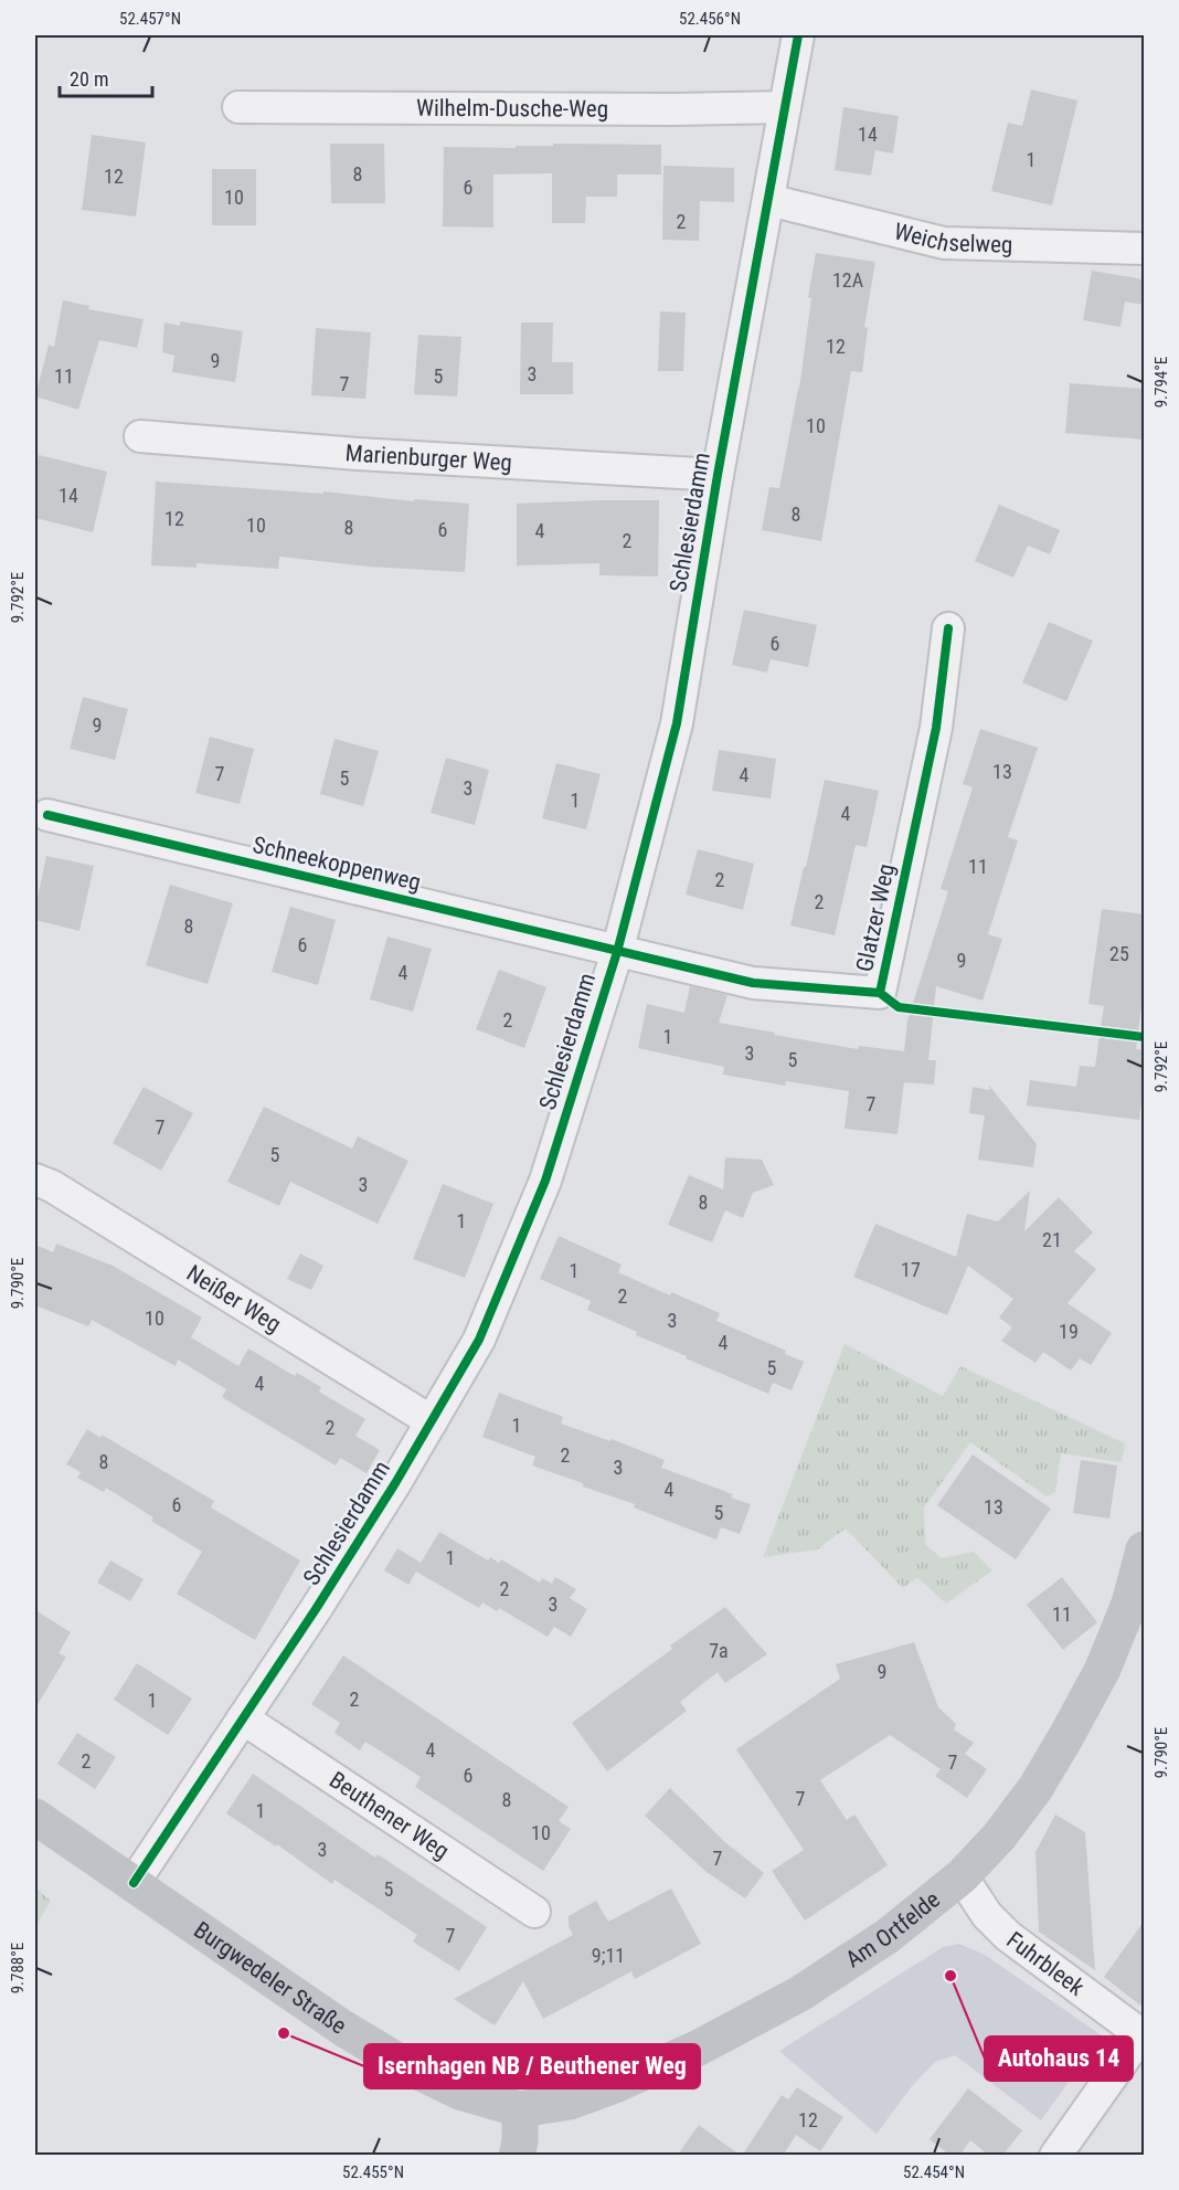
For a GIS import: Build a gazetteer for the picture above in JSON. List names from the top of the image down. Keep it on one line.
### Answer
{"streets":{"main road":["Am Ortfelde","Burgwedeler Straße"],"street":["Wilhelm-Dusche-Weg","Weichselweg","Marienburger Weg","Schlesierdamm","Schneekoppenweg","Glatzer Weg","Neißer Weg","Beuthener Weg","Fuhrbleek"]},"crossings":[["Wilhelm-Dusche-Weg","Schlesierdamm"],["Weichselweg","Schlesierdamm"],["Marienburger Weg","Schlesierdamm"],["Schlesierdamm","Schneekoppenweg"],["Schlesierdamm","Glatzer Weg"],["Schlesierdamm","Neißer Weg"],["Schlesierdamm","Beuthener Weg"],["Schlesierdamm","Burgwedeler Straße"],["Schneekoppenweg","Glatzer Weg"],["Am Ortfelde","Fuhrbleek"],["Am Ortfelde","Burgwedeler Straße"]],"places":["Autohaus 14","Isernhagen NB / Beuthener Weg"],"house_numbers":["14","1","8","12","6","10","2","12A","12","9","3","11","5","7","10","14","8","12","10","8","6","4","2","6","9","13","7","4","5","3","1","4","11","2","2","8","6","25","9","4","2","1","3","5","7","7","5","3","8","1","21","17","1","2","10","3","19","4","5","4","1","2","2","8","3","4","6","13","5","1","2","3","11","7a","9","2","1","4","2","7","6","7","8","1","10","3","7","5","7","9;11","12"],"scale_bar":"20 m","coordinates":["52.457°N","52.456°N","9.794°E","9.792°E","9.790°E","9.788°E","52.455°N","52.454°N"]}
